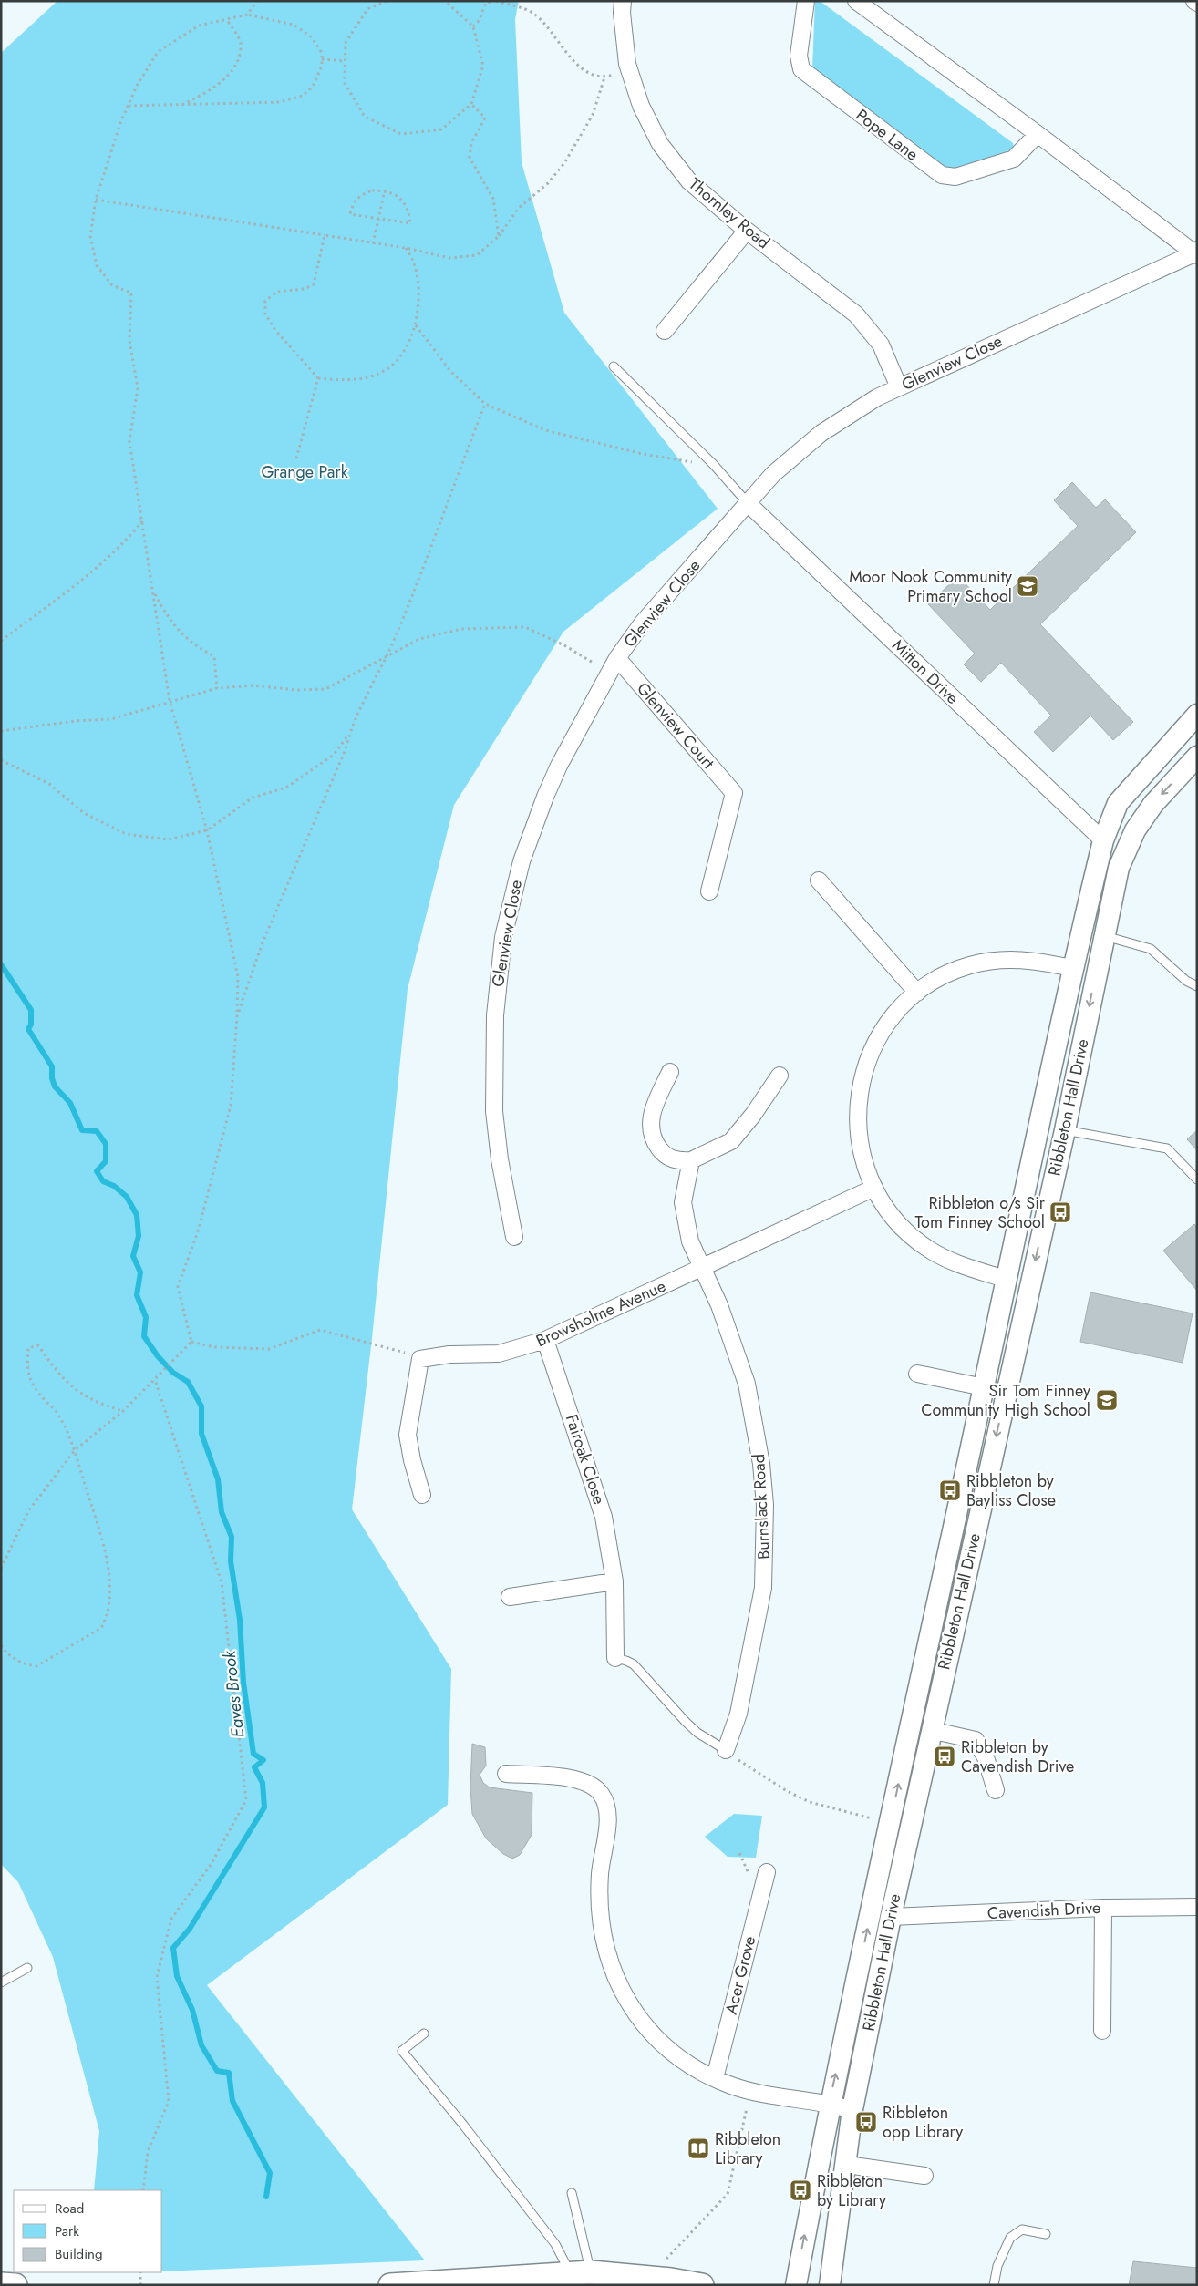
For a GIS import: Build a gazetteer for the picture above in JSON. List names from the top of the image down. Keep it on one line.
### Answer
{"streets":{"street":["Pope Lane","Thornley Road","Glenview Close","Mitton Drive","Glenview Court","Ribbleton Hall Drive","Browsholme Avenue","Fairoak Close","Burnslack Road","Cavendish Drive","Acer Grove"]},"crossings":[["Thornley Road","Glenview Close"],["Glenview Close","Mitton Drive"],["Glenview Close","Glenview Court"],["Mitton Drive","Ribbleton Hall Drive"],["Ribbleton Hall Drive","Cavendish Drive"],["Browsholme Avenue","Fairoak Close"],["Browsholme Avenue","Burnslack Road"]],"water":["Eaves Brook"],"parks":["Grange Park"],"places":{"school or university":["Moor Nook Community Primary School","Sir Tom Finney Community High School"],"bus stop":["Ribbleton o/s Sir Tom Finney School","Ribbleton by Bayliss Close","Ribbleton by Cavendish Drive","Ribbleton opp Library","Ribbleton by Library"],"library":["Ribbleton Library"]},"legend":["Road","Park","Building"]}
